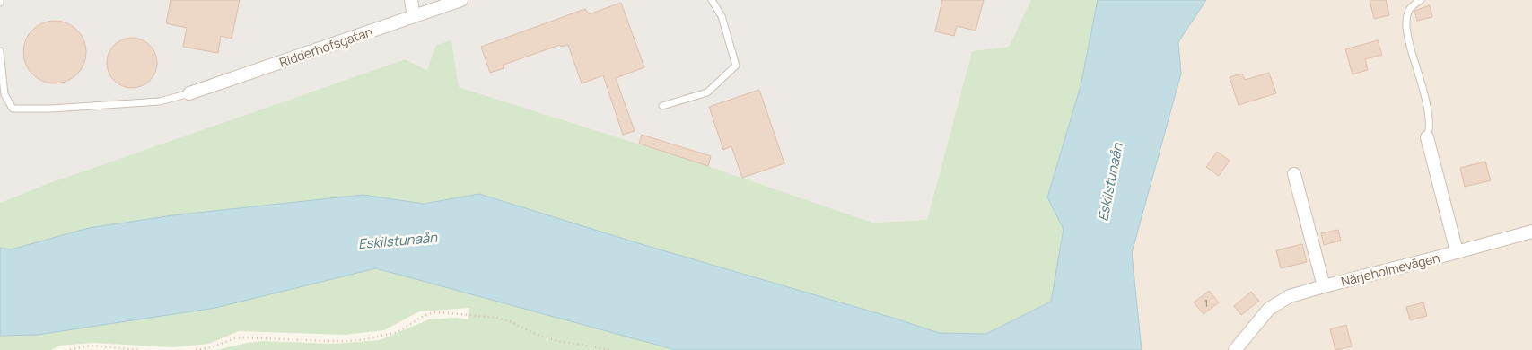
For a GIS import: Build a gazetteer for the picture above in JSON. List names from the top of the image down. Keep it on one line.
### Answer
{"streets":{"street":["Ridderhofsgatan","Närjeholmevägen"]},"water":["Eskilstunaån"],"house_numbers":["1"]}
